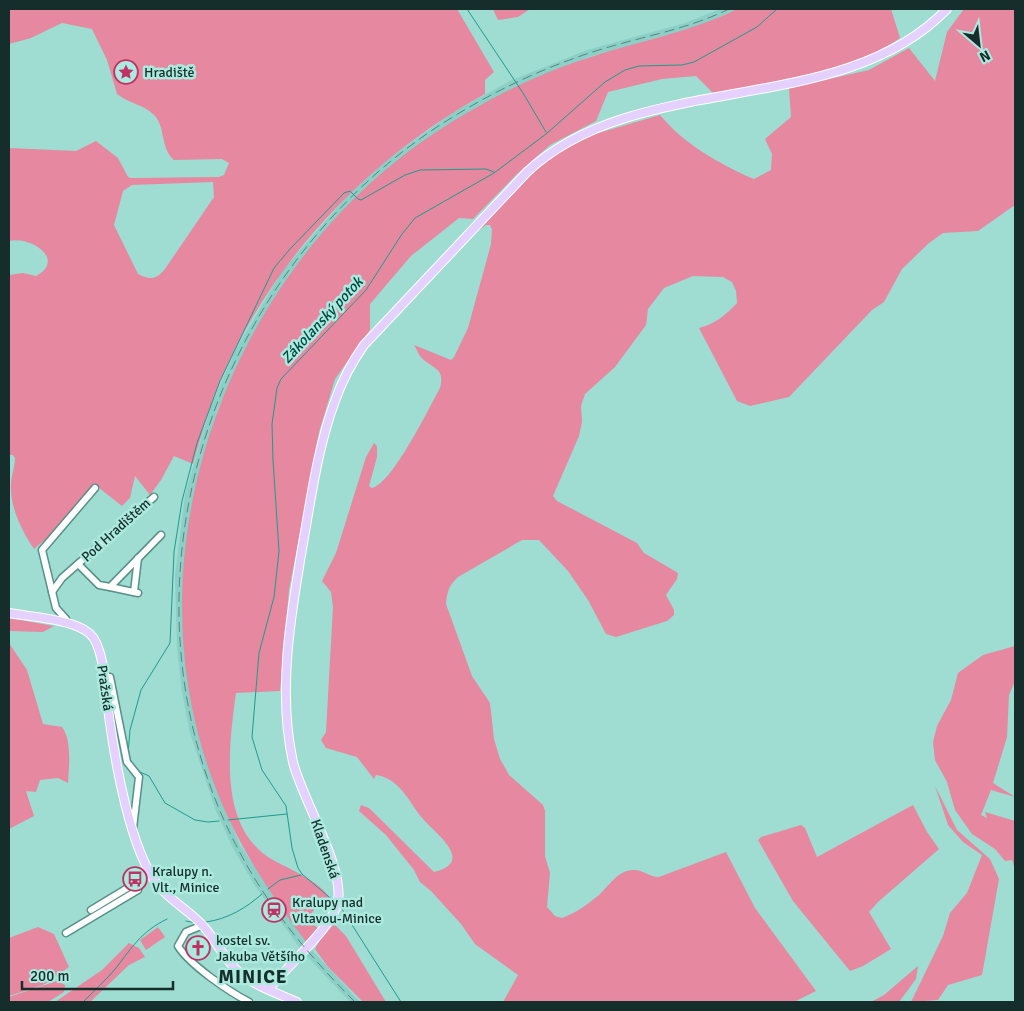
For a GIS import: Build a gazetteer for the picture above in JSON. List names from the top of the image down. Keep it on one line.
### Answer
{"streets":{"main road":["Pražská","Kladenská"],"street":["Pod Hradištěm"]},"crossings":[["Pražská","Kladenská"]],"districts":["MINICE"],"water":["Zákolanský potok"],"places":{"place":["Hradiště"],"bus stop":["Kralupy n. Vlt., Minice"],"station":["Kralupy nad Vltavou-Minice"],"church":["kostel sv. Jakuba Většího"]},"scale_bar":"200 m","north":"bottom right"}
